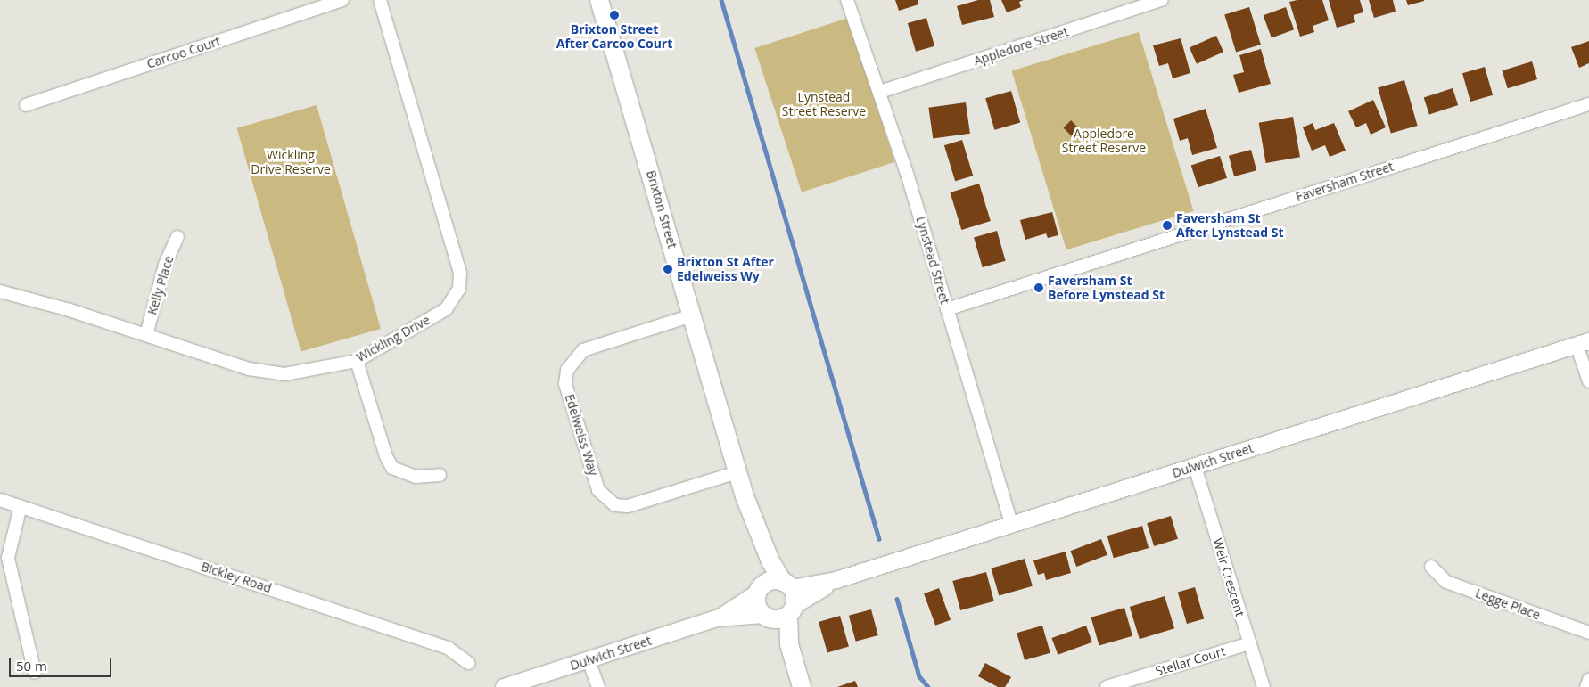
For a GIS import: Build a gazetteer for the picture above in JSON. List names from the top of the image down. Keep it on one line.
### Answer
{"streets":{"main road":["Brixton Street"],"street":["Appledore Street","Carcoo Court","Faversham Street","Lynstead Street","Kelly Place","Wickling Drive","Edelweiss Way","Dulwich Street","Bickley Road","Weir Crescent","Legge Place","Stellar Court"]},"crossings":[["Appledore Street","Lynstead Street"],["Faversham Street","Lynstead Street"],["Brixton Street","Edelweiss Way"],["Brixton Street","Dulwich Street"],["Lynstead Street","Dulwich Street"],["Kelly Place","Wickling Drive"],["Dulwich Street","Weir Crescent"],["Weir Crescent","Stellar Court"]],"parks":["Lynstead Street Reserve","Appledore Street Reserve","Wickling Drive Reserve"],"places":["Brixton Street After Carcoo Court","Faversham St After Lynstead St","Brixton St After Edelweiss Wy","Faversham St Before Lynstead St"],"scale_bar":"50 m"}
